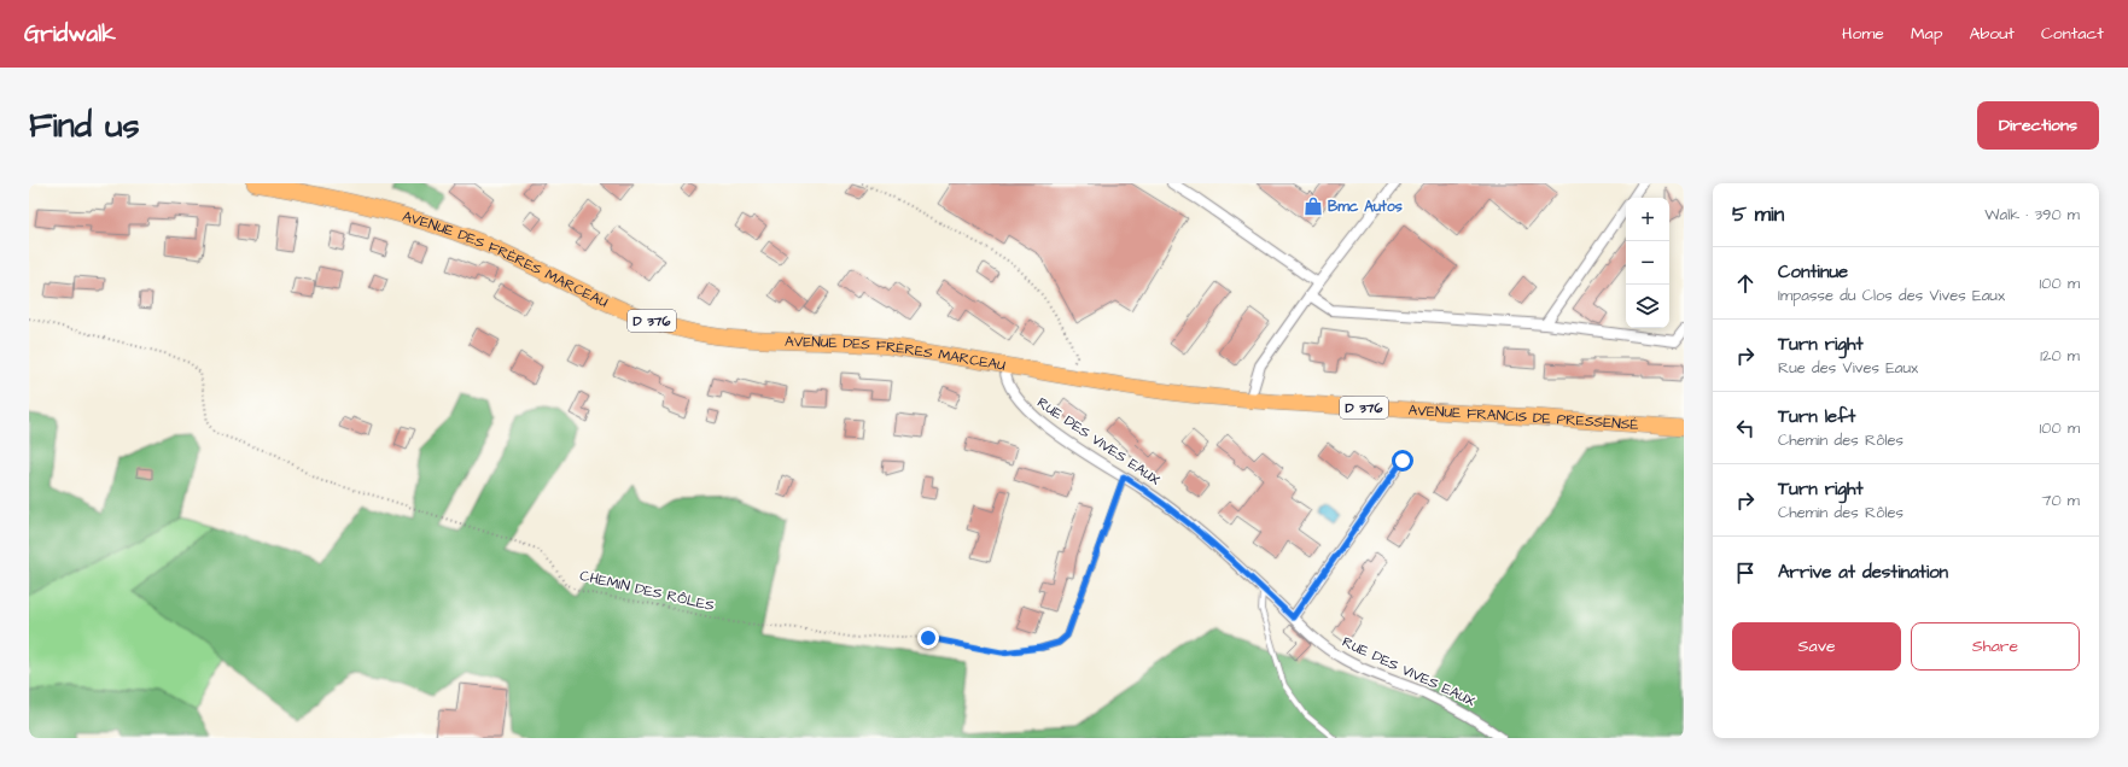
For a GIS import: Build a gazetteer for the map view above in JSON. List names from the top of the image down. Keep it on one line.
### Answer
{"streets":{"main road":["AVENUE DES FRÈRES MARCEAU","D 376","AVENUE FRANCIS DE PRESSENSÉ"],"street":["RUE DES VIVES EAUX"],"path":["CHEMIN DES RÔLES"]},"crossings":[["AVENUE DES FRÈRES MARCEAU","AVENUE FRANCIS DE PRESSENSÉ"],["AVENUE DES FRÈRES MARCEAU","RUE DES VIVES EAUX"]],"places":{"shop":["Bmc Autos"]},"page":{"header":"Gridwalk","nav":["Home","Map","About","Contact"],"buttons":["Directions",["Save","Share"]],"title":"Find us","heading":["5 min","Walk · 390 m"],"map_buttons":["+","−"],"list":[["Continue","Impasse du Clos des Vives Eaux","100 m"],["Turn right","Rue des Vives Eaux","120 m"],["Turn left","Chemin des Rôles","100 m"],["Turn right","Chemin des Rôles","70 m"],"Arrive at destination"]}}
